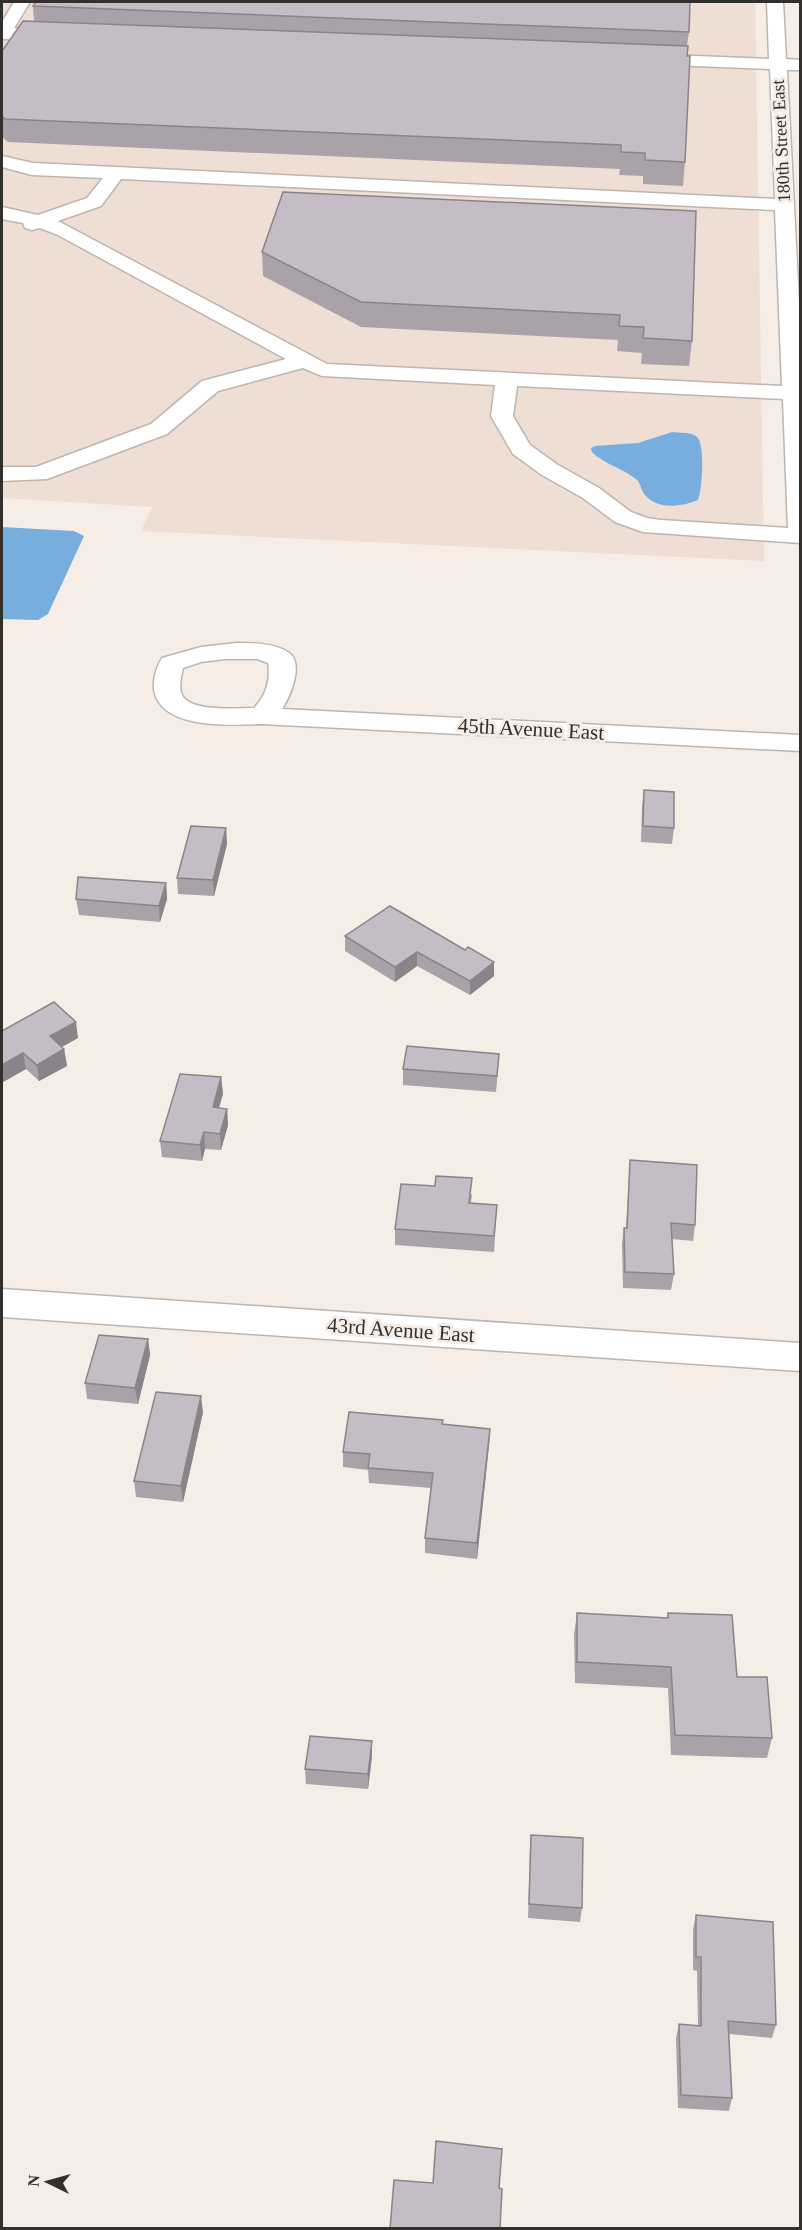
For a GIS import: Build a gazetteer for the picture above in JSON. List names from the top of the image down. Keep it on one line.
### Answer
{"streets":{"street":["180th Street East","45th Avenue East","43rd Avenue East"]},"north":"left"}
